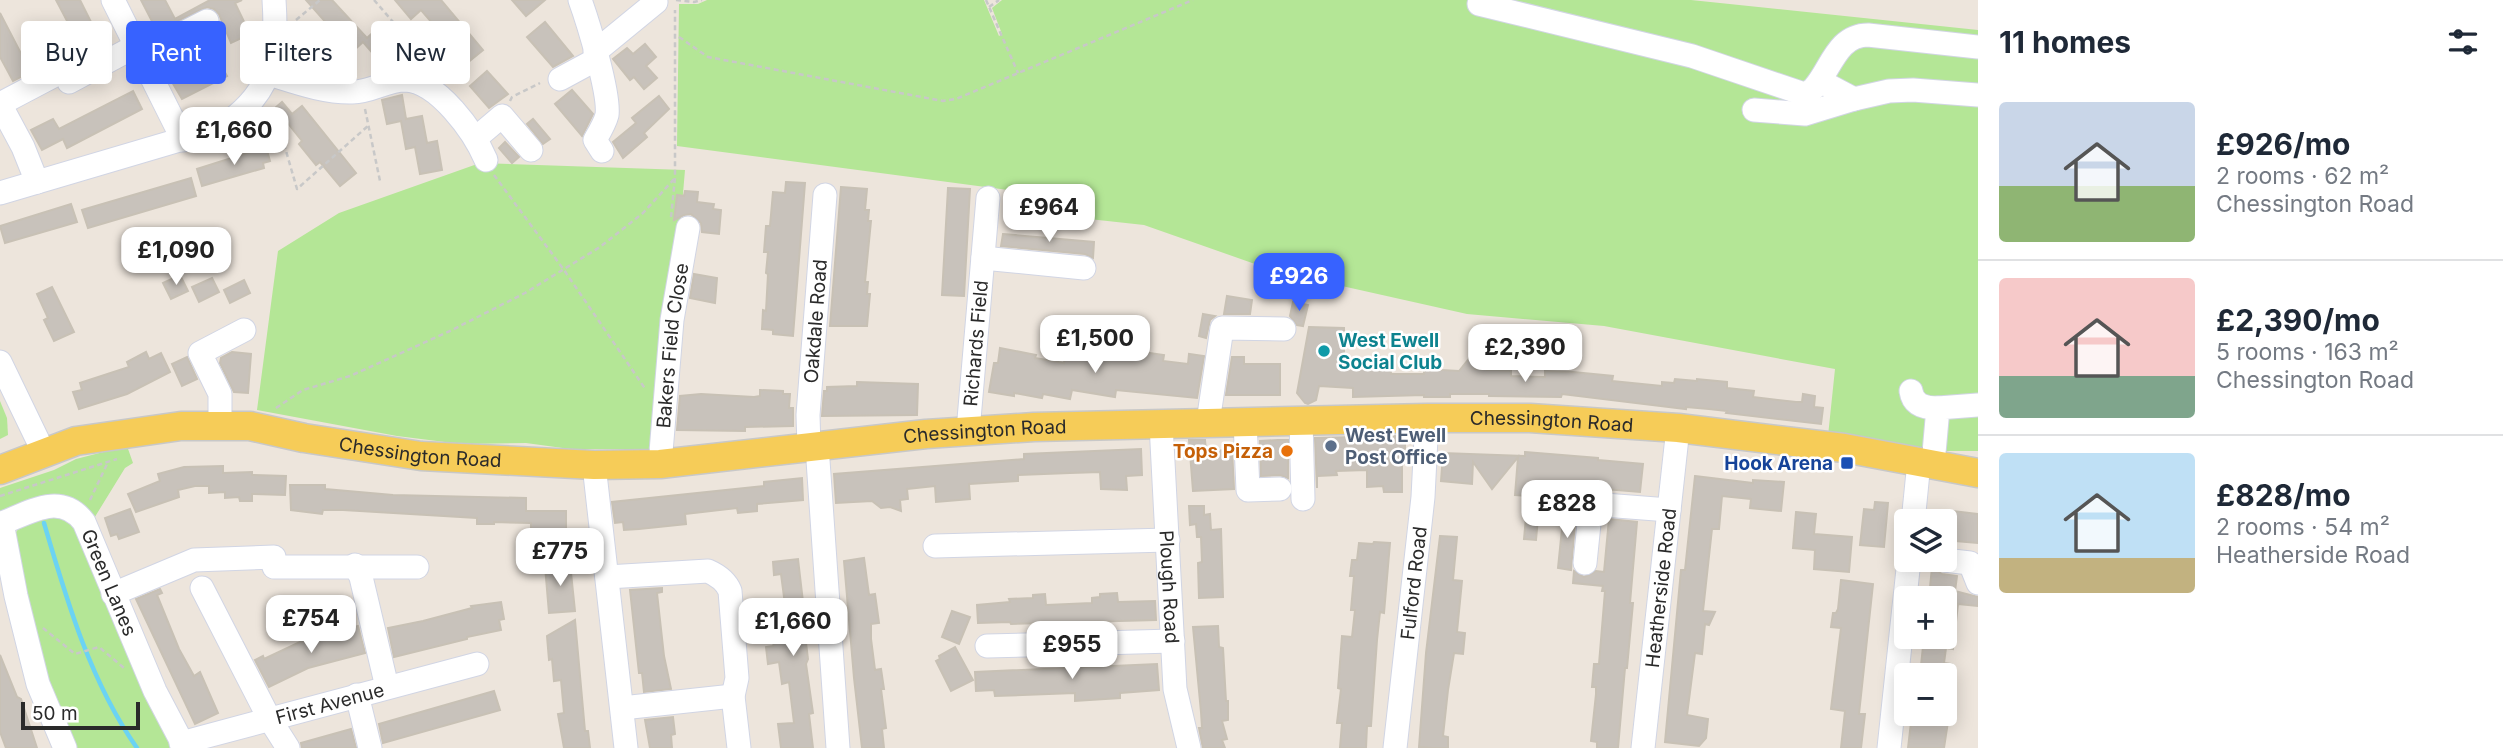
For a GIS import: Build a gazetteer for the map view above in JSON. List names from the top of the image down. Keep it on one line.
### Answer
{"streets":{"main road":["Chessington Road"],"street":["Oakdale Road","Richards Field","Bakers Field Close","Green Lanes","Fulford Road","Plough Road","Heatherside Road","First Avenue"]},"crossings":[["Oakdale Road","Chessington Road"],["Richards Field","Chessington Road"],["Bakers Field Close","Chessington Road"],["Chessington Road","Fulford Road"],["Chessington Road","Plough Road"],["Chessington Road","Heatherside Road"],["Green Lanes","First Avenue"]],"places":{"other":["West Ewell Social Club","West Ewell Post Office","Tops Pizza"],"transit":["Hook Arena"]},"scale_bar":"50 m","page":{"heading":"11 homes","chip":["Buy","Rent","Filters","New"],"list":[{"name":"£926/mo","note":"2 rooms · 62 m² · Chessington Road"},{"name":"£2,390/mo","note":"5 rooms · 163 m² · Chessington Road"},{"name":"£828/mo","note":"2 rooms · 54 m² · Heatherside Road"}],"price":["£1,660","£964","£1,090","£926","£1,500","£2,390","£828","£775","£754","£1,660","£955"],"map_buttons":["+","−"],"scale":"50 m"}}
